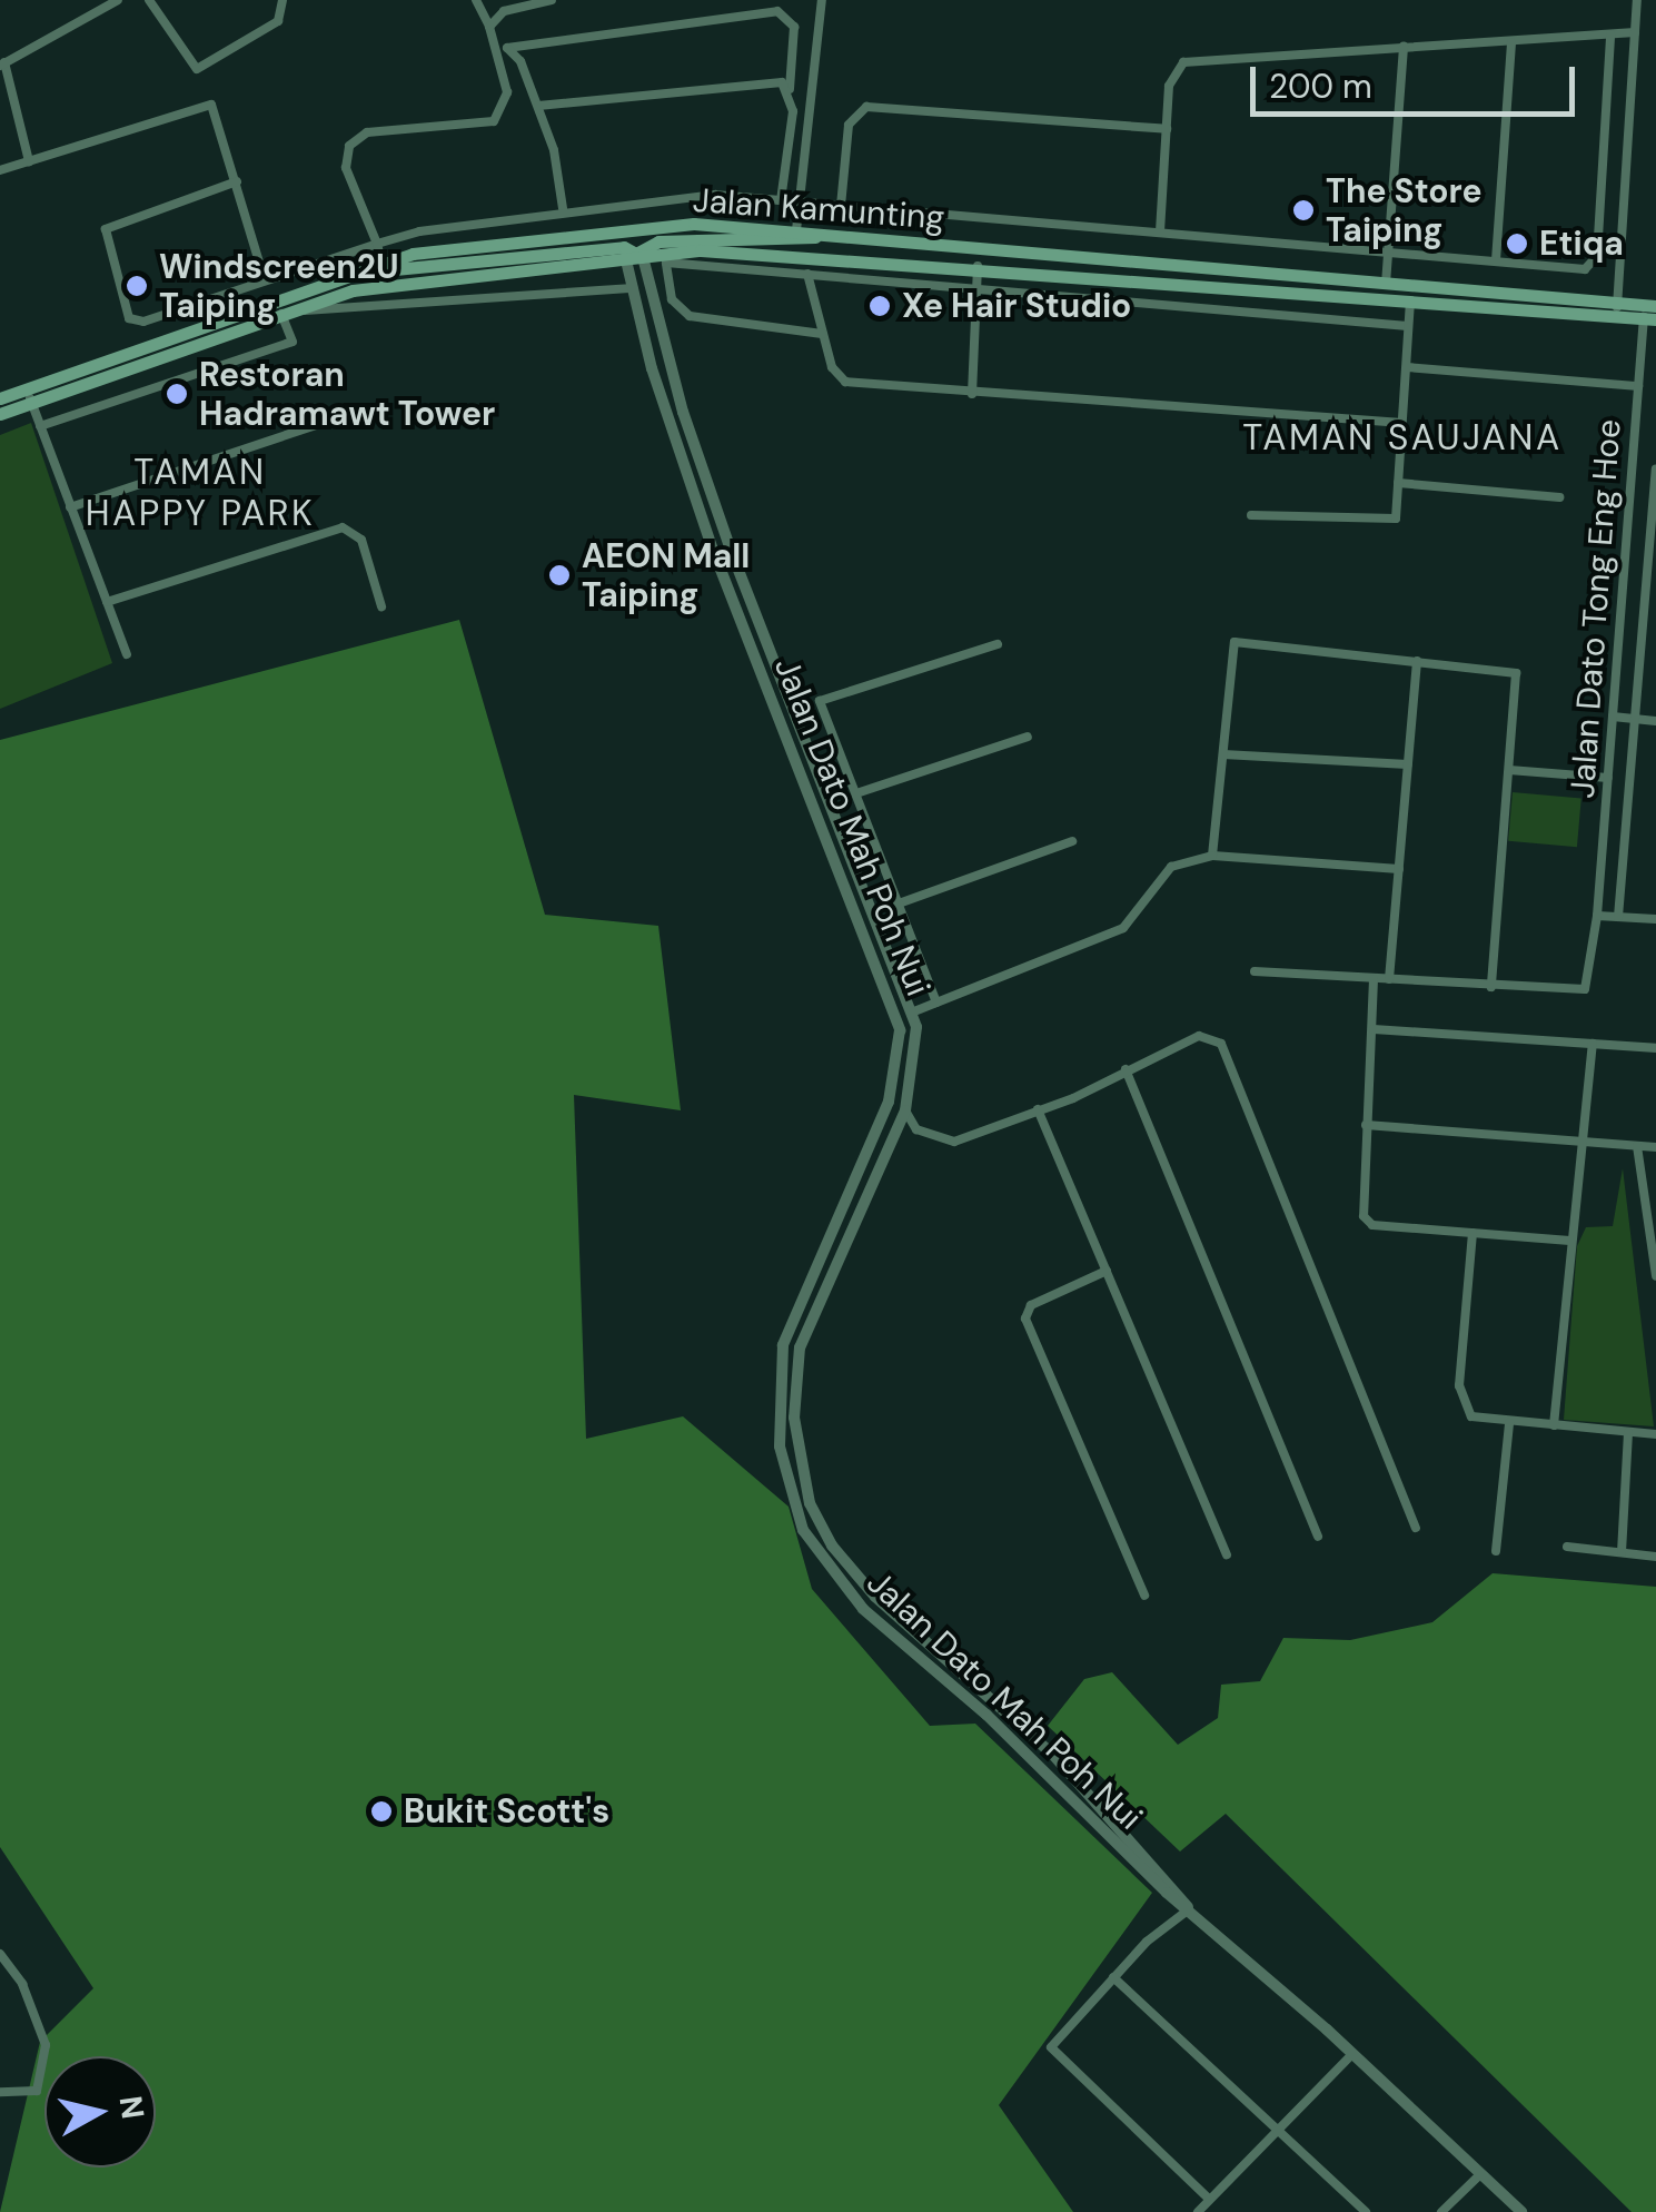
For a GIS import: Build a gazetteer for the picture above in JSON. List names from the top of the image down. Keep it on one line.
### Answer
{"streets":{"main road":["Jalan Kamunting"],"street":["Jalan Dato Tong Eng Hoe","Jalan Dato Mah Poh Nui"]},"crossings":[["Jalan Kamunting","Jalan Dato Tong Eng Hoe"],["Jalan Kamunting","Jalan Dato Mah Poh Nui"]],"districts":["TAMAN SAUJANA","TAMAN HAPPY PARK"],"places":["The Store Taiping","Etiqa","Windscreen2U Taiping","Xe Hair Studio","Restoran Hadramawt Tower","AEON Mall Taiping","Bukit Scott's"],"scale_bar":"200 m","north":"right"}
